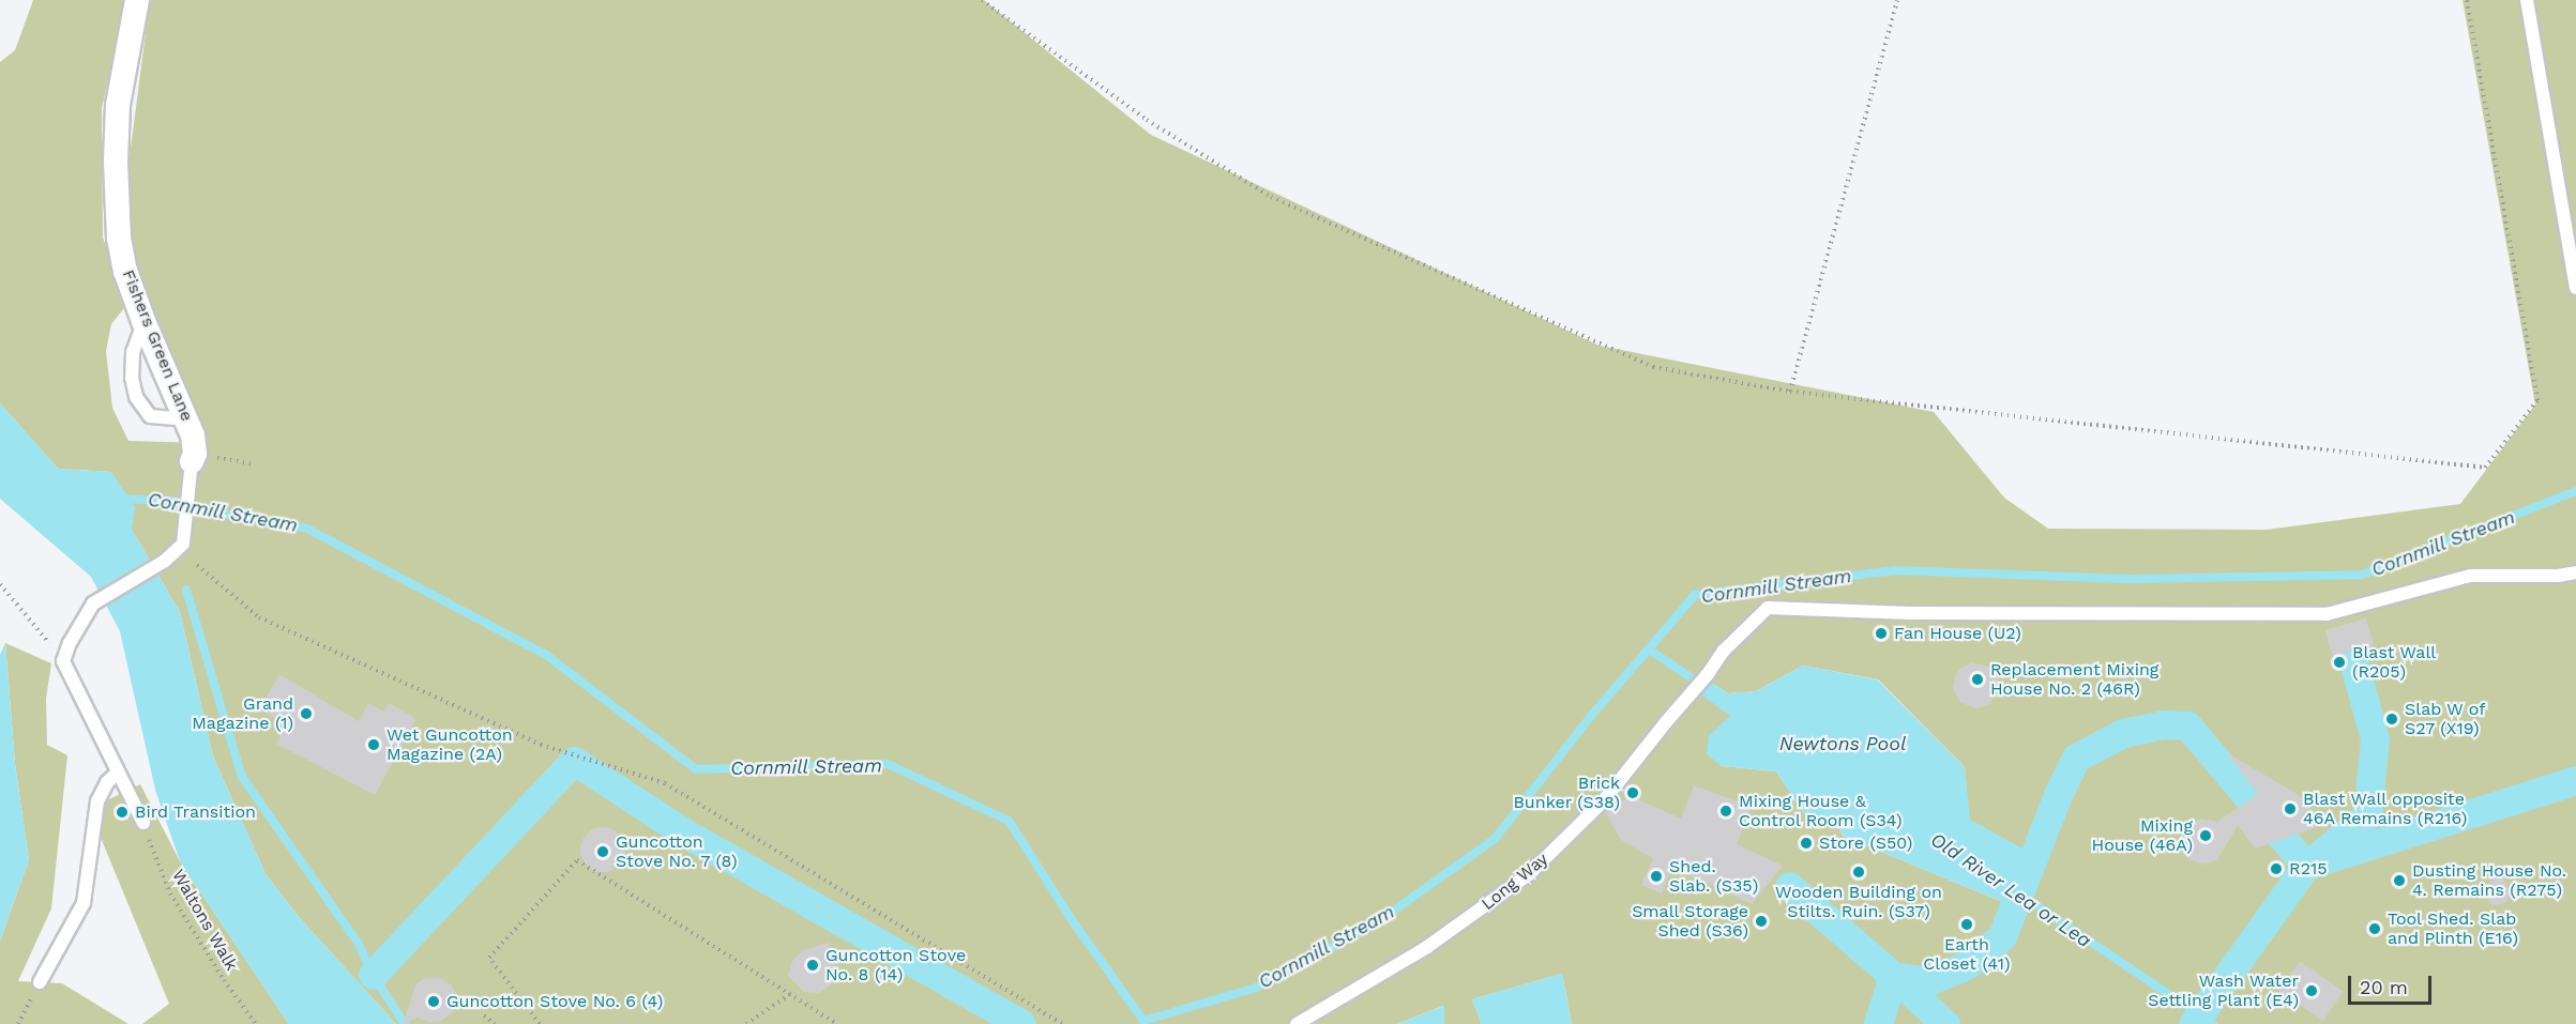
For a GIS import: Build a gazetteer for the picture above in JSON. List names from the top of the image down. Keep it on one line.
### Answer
{"streets":{"street":["Fishers Green Lane"],"lane":["Long Way"],"path":["Waltons Walk"]},"water":["Cornmill Stream","Newtons Pool","Old River Lea or Lea"],"places":["Fan House (U2)","Blast Wall (R205)","Replacement Mixing House No. 2 (46R)","Grand Magazine (1)","Slab W of S27 (X19)","Wet Guncotton Magazine (2A)","Brick Bunker (S38)","Blast Wall opposite 46A Remains (R216)","Mixing House & Control Room (S34)","Bird Transition","Mixing House (46A)","Store (S50)","Guncotton Stove No. 7 (8)","R215","Wooden Building on Stilts. Ruin. (S37)","Shed. Slab. (S35)","Dusting House No. 4. Remains (R275)","Small Storage Shed (S36)","Earth Closet (41)","Tool Shed. Slab and Plinth (E16)","Guncotton Stove No. 8 (14)","Wash Water Settling Plant (E4)","Guncotton Stove No. 6 (4)"],"scale_bar":"20 m"}
